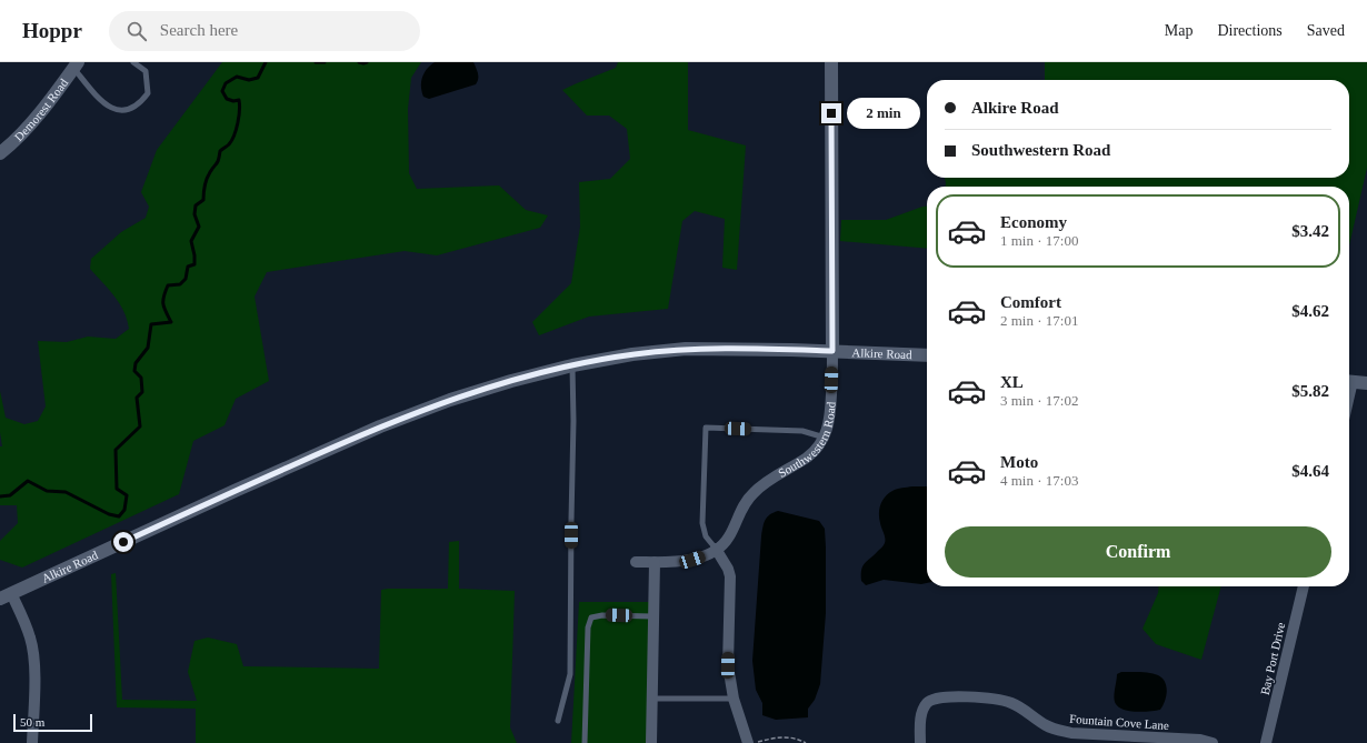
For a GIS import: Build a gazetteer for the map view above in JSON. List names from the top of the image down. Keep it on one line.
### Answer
{"streets":{"main road":["Demorest Road","Alkire Road","Southwestern Road"],"street":["Bay Port Drive","Fountain Cove Lane"]},"crossings":[["Alkire Road","Southwestern Road"]],"scale_bar":"50 m","page":{"header":"Hoppr","search":"Search here","nav":["Map","Directions","Saved"],"banner":["Alkire Road","Southwestern Road"],"bubble":"2 min","list":[{"name":"Economy","note":"1 min · 17:00","value":"$3.42"},{"name":"Comfort","note":"2 min · 17:01","value":"$4.62"},{"name":"XL","note":"3 min · 17:02","value":"$5.82"},{"name":"Moto","note":"4 min · 17:03","value":"$4.64"}],"buttons":"Confirm","scale":"50 m"}}
